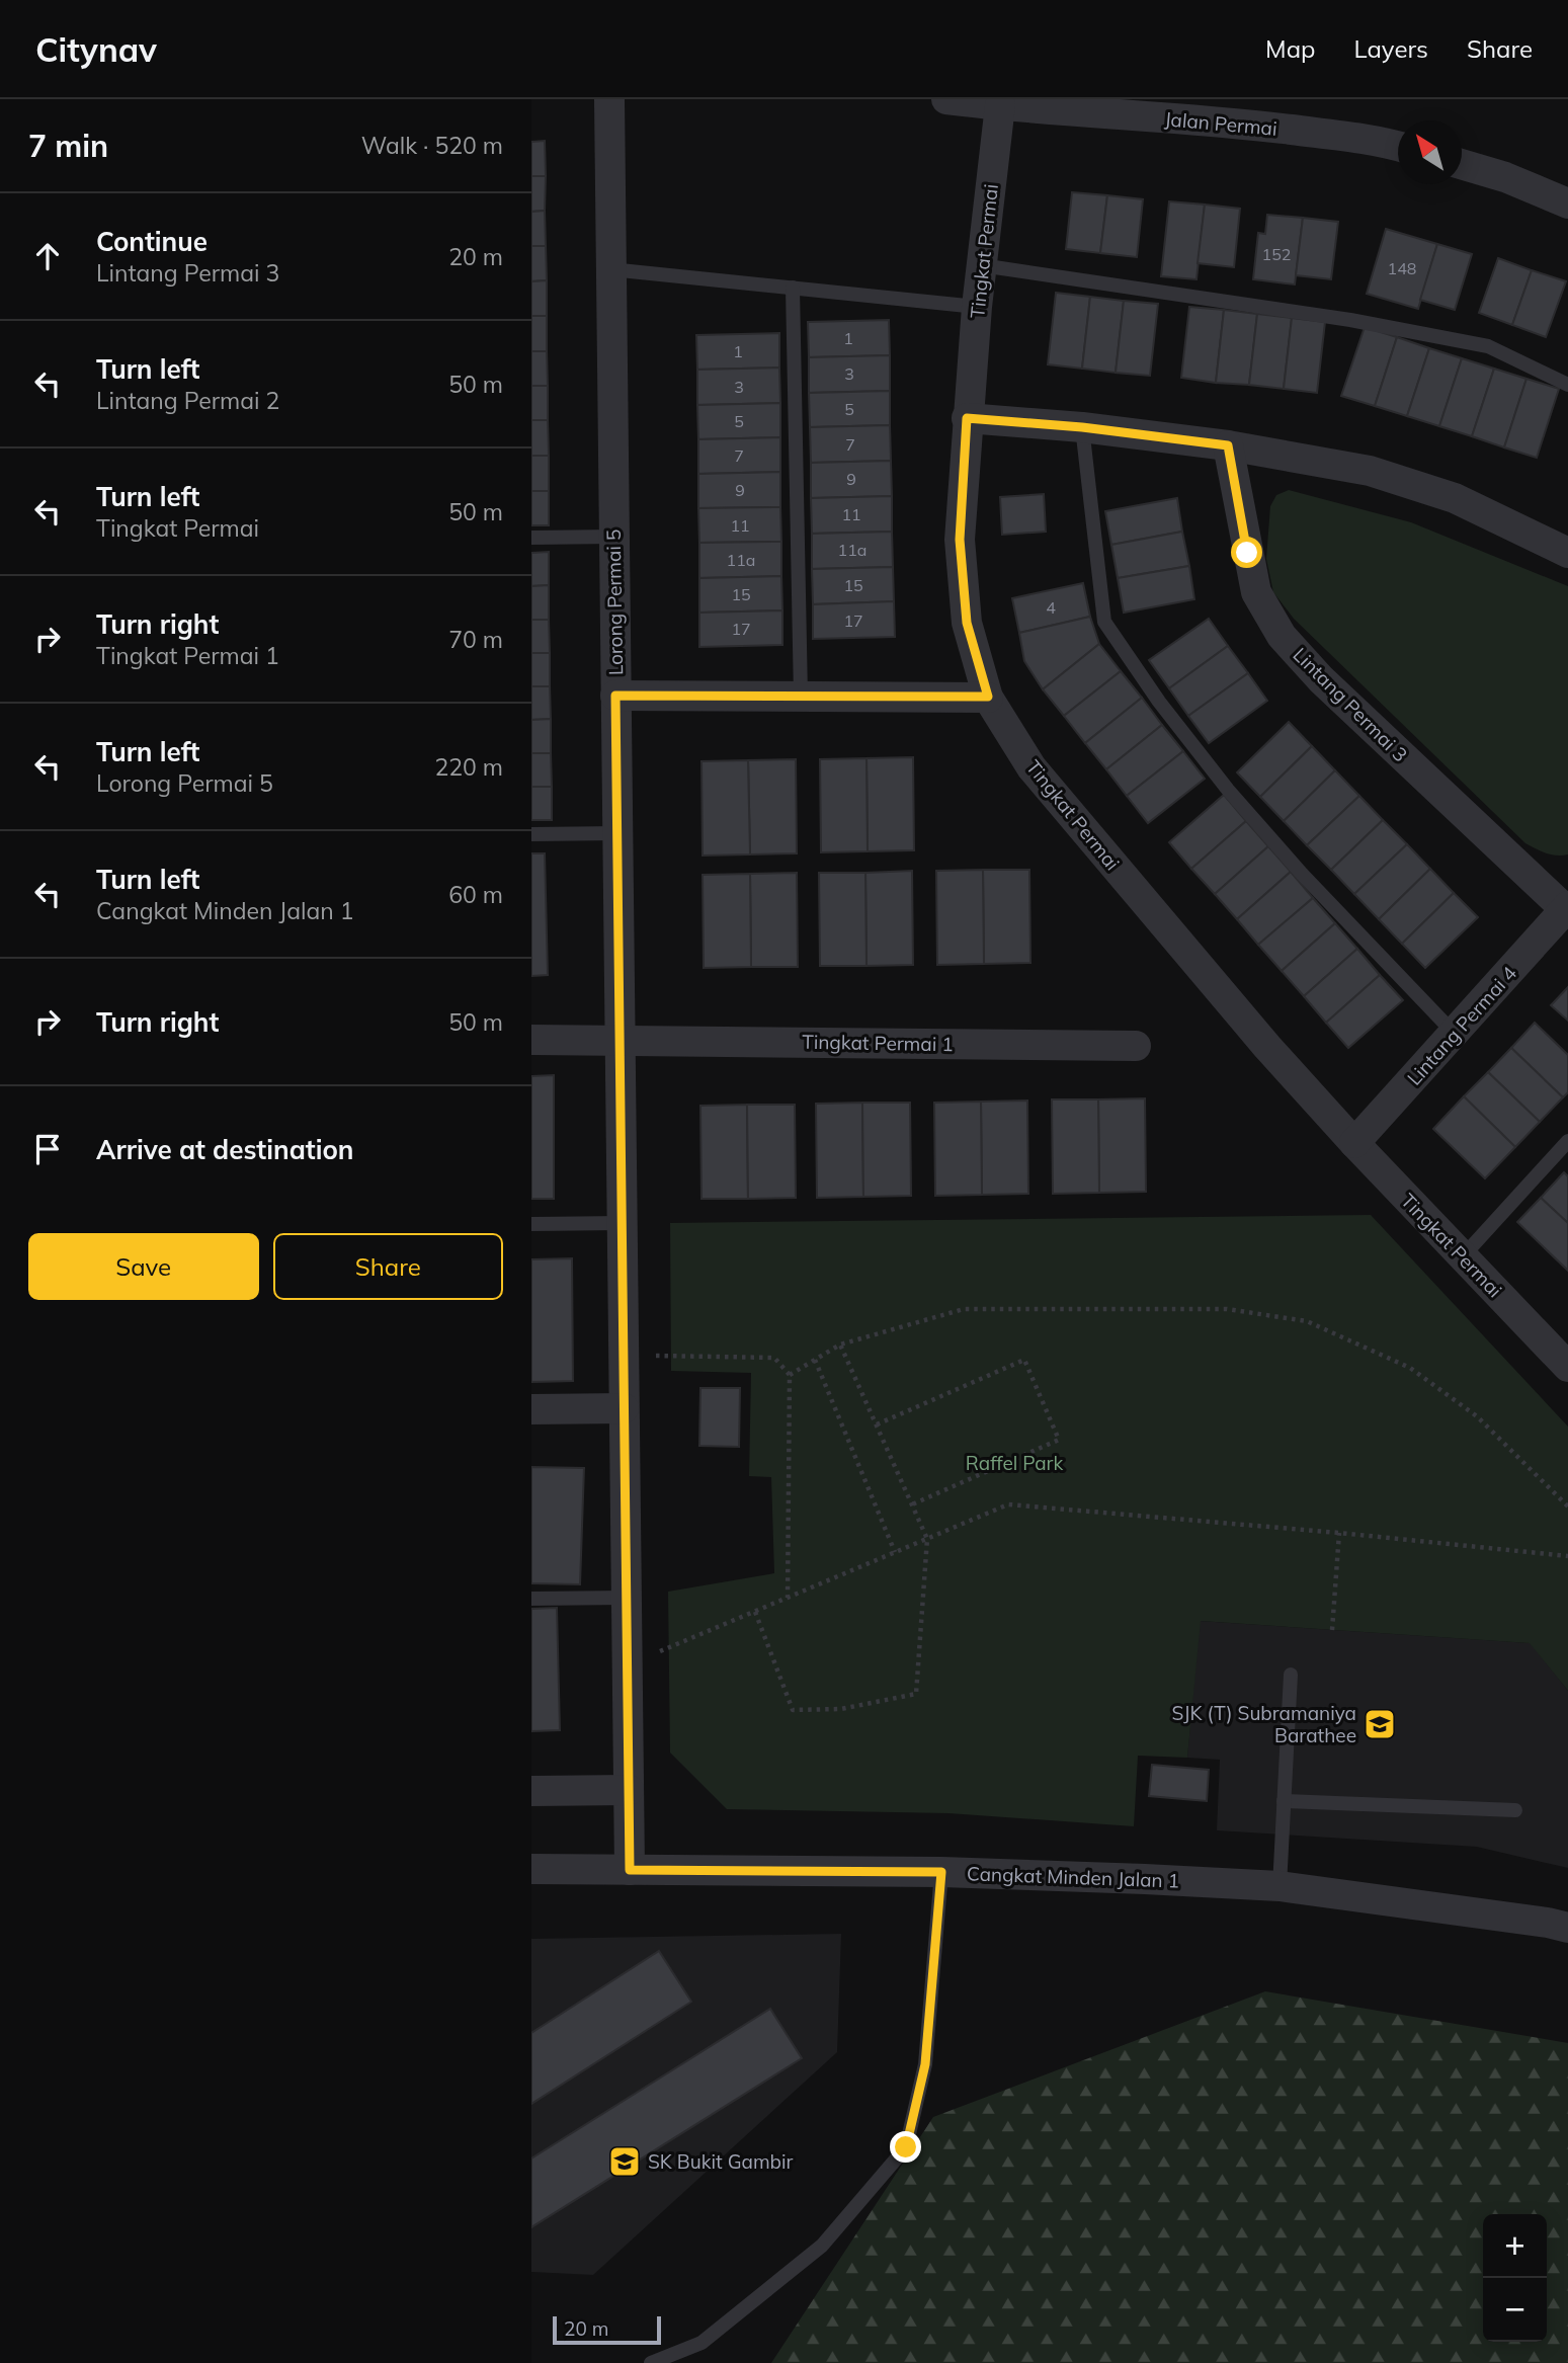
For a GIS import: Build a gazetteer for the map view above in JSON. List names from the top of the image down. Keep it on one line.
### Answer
{"streets":{"street":["Jalan Permai","Tingkat Permai","Lorong Permai 5","Lintang Permai 3","Lintang Permai 4","Tingkat Permai 1","Cangkat Minden Jalan 1"]},"crossings":[["Jalan Permai","Tingkat Permai"],["Tingkat Permai","Lintang Permai 4"],["Lorong Permai 5","Tingkat Permai 1"],["Lorong Permai 5","Cangkat Minden Jalan 1"],["Lintang Permai 3","Lintang Permai 4"]],"parks":["Raffel Park"],"places":{"school or university":["SJK (T) Subramaniya Barathee","SK Bukit Gambir"]},"house_numbers":["152","148","1","1","3","3","5","5","7","7","9","9","11","11","11a","11a","15","15","4","17","17"],"scale_bar":"20 m","north":"top left","page":{"header":"Citynav","nav":["Map","Layers","Share"],"heading":["7 min","Walk · 520 m"],"list":[["Continue","Lintang Permai 3","20 m"],["Turn left","Lintang Permai 2","50 m"],["Turn left","Tingkat Permai","50 m"],["Turn right","Tingkat Permai 1","70 m"],["Turn left","Lorong Permai 5","220 m"],["Turn left","Cangkat Minden Jalan 1","60 m"],["Turn right","50 m"],"Arrive at destination"],"buttons":["Save","Share"],"map_buttons":["+","−"],"scale":"20 m"}}
